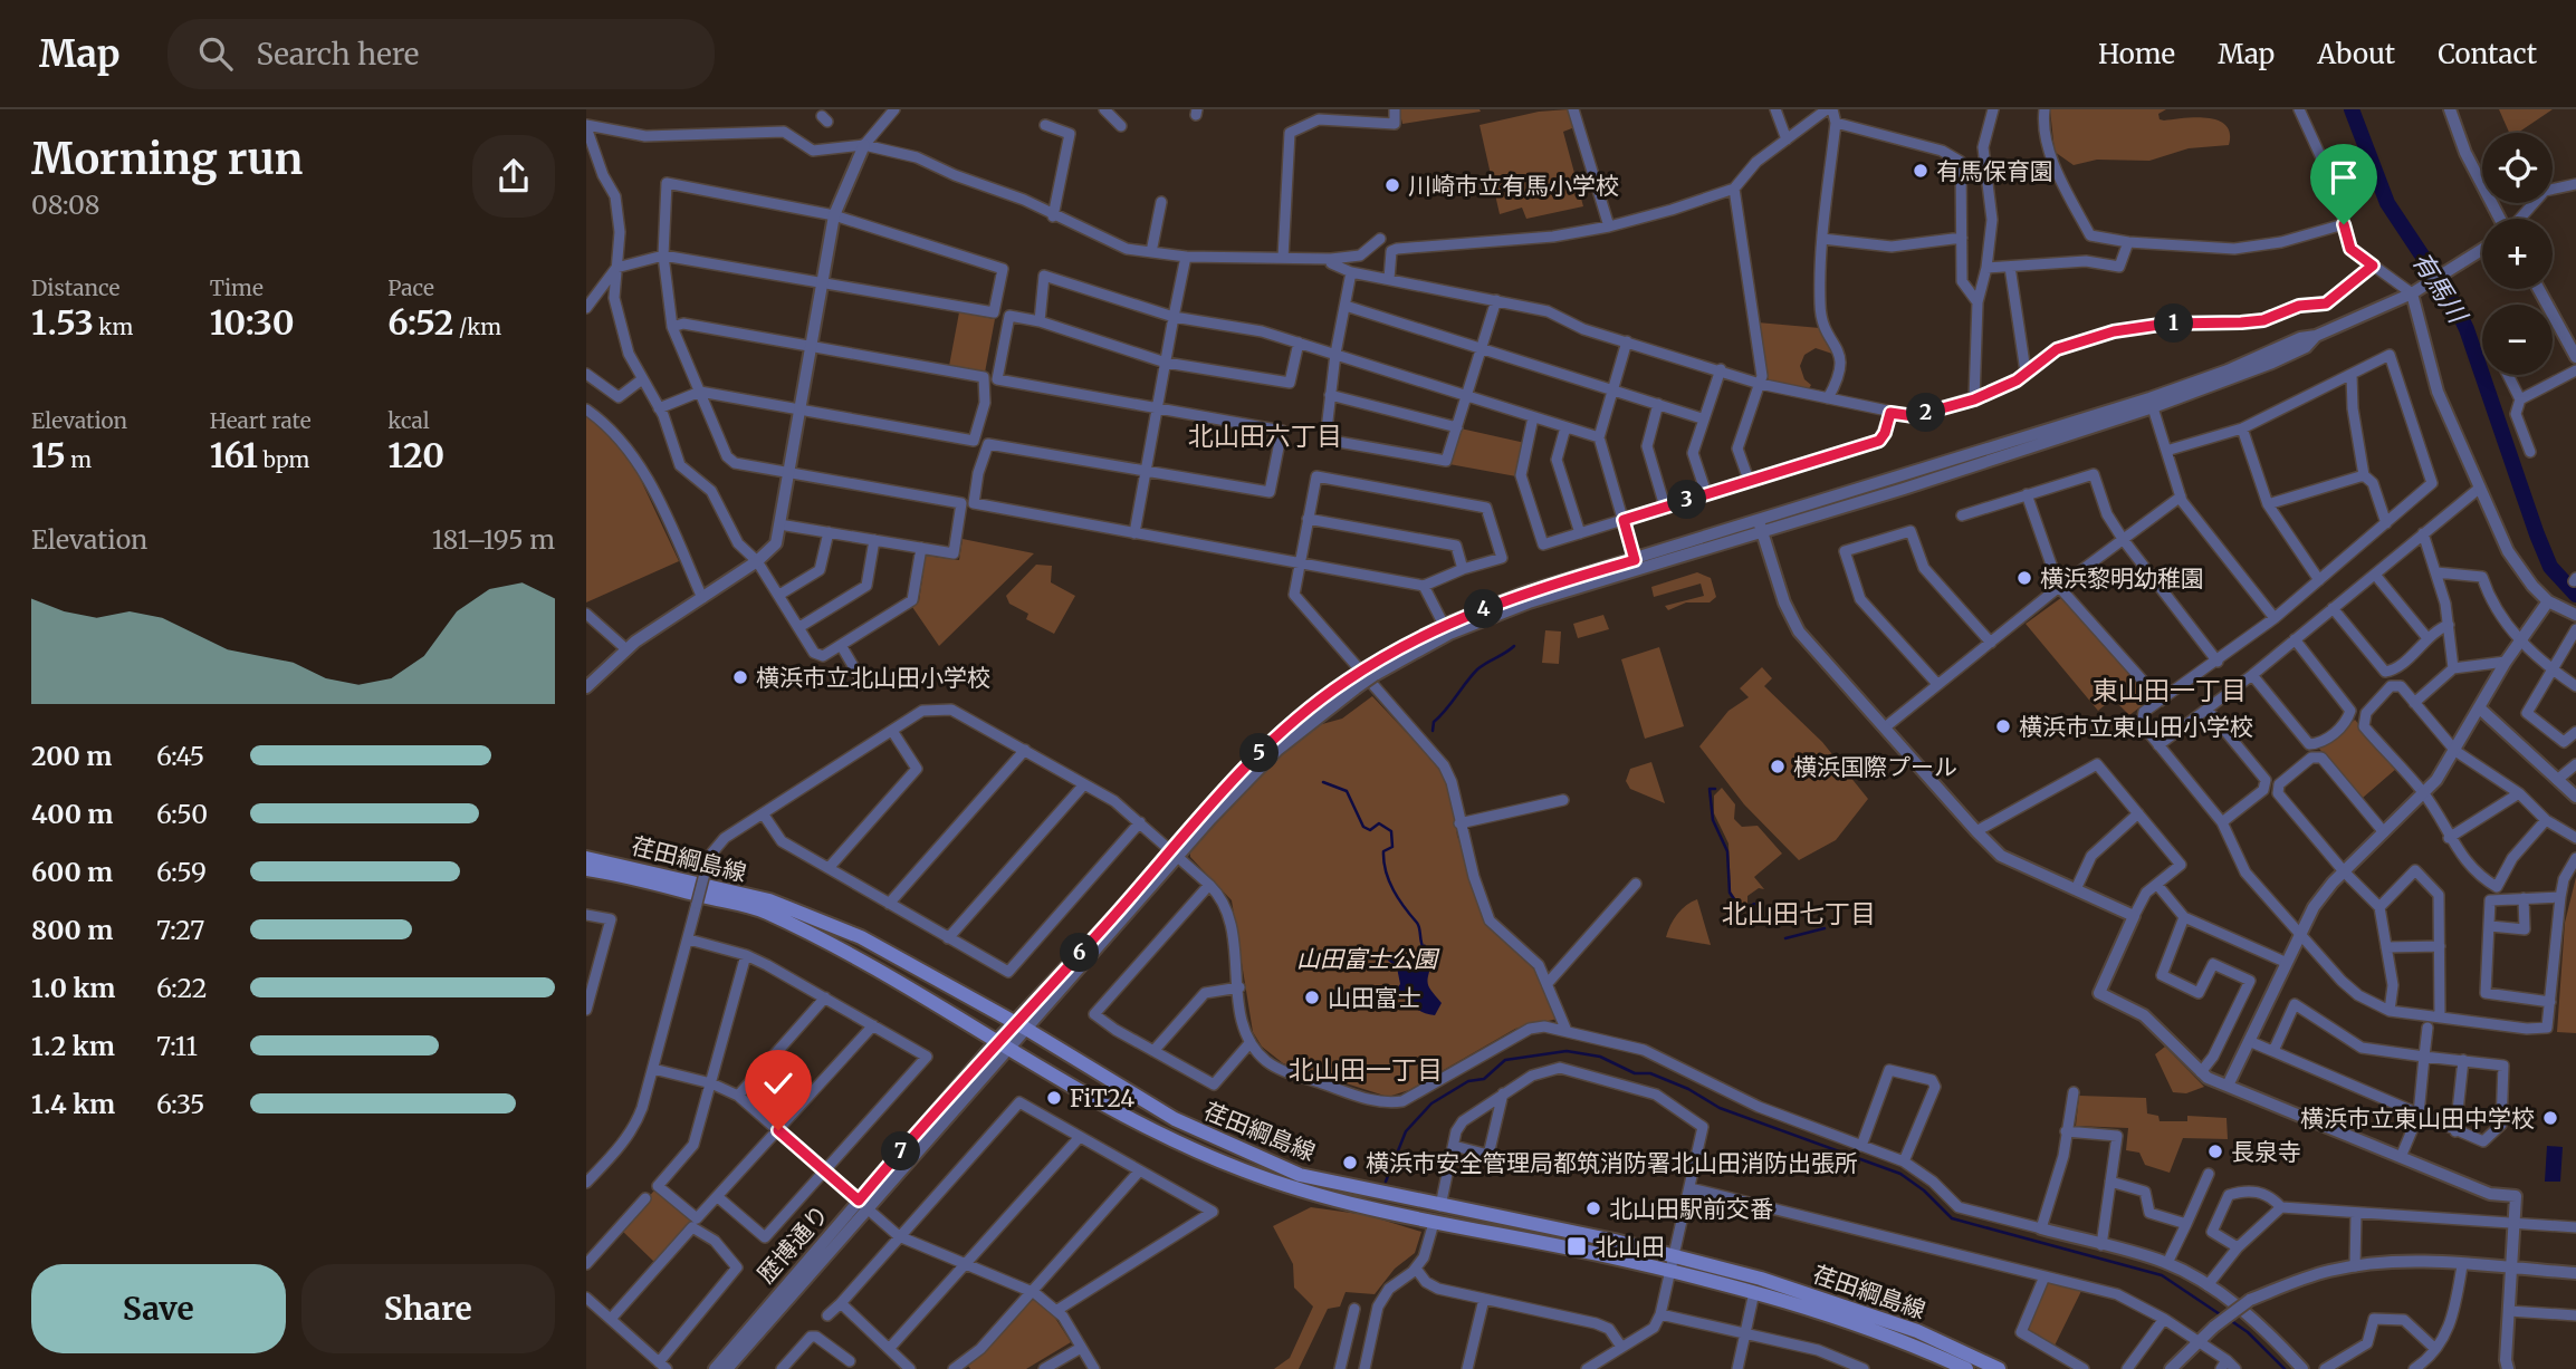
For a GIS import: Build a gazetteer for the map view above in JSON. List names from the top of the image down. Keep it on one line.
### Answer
{"streets":{"main road":["荏田綱島線"],"street":["歴博通り"]},"crossings":[["荏田綱島線","歴博通り"]],"districts":["北山田六丁目","東山田一丁目","北山田七丁目","北山田一丁目"],"water":["有馬川"],"parks":["山田富士公園"],"places":{"other":["有馬保育園","川崎市立有馬小学校","横浜黎明幼稚園","横浜市立北山田小学校","横浜市立東山田小学校","横浜国際プール","山田富士","FiT24","横浜市立東山田中学校","長泉寺","横浜市安全管理局都筑消防署北山田消防出張所","北山田駅前交番"],"transit":["北山田"]},"page":{"header":"Map","search":"Search here","nav":["Home","Map","About","Contact"],"heading":["Morning run","08:08"],"map_buttons":["+","−"],"stats":[["Distance","1.53 km"],["Time","10:30"],["Pace","6:52 /km"],["Elevation","15 m"],["Heart rate","161 bpm"],["kcal","120"]],"pins":["1","2","3","4","5","6","7"],"chart":["Elevation","181–195 m"],"list":[{"name":"200 m","note":"6:45"},{"name":"400 m","note":"6:50"},{"name":"600 m","note":"6:59"},{"name":"800 m","note":"7:27"},{"name":"1.0 km","note":"6:22"},{"name":"1.2 km","note":"7:11"},{"name":"1.4 km","note":"6:35"}],"buttons":["Save","Share"]}}
